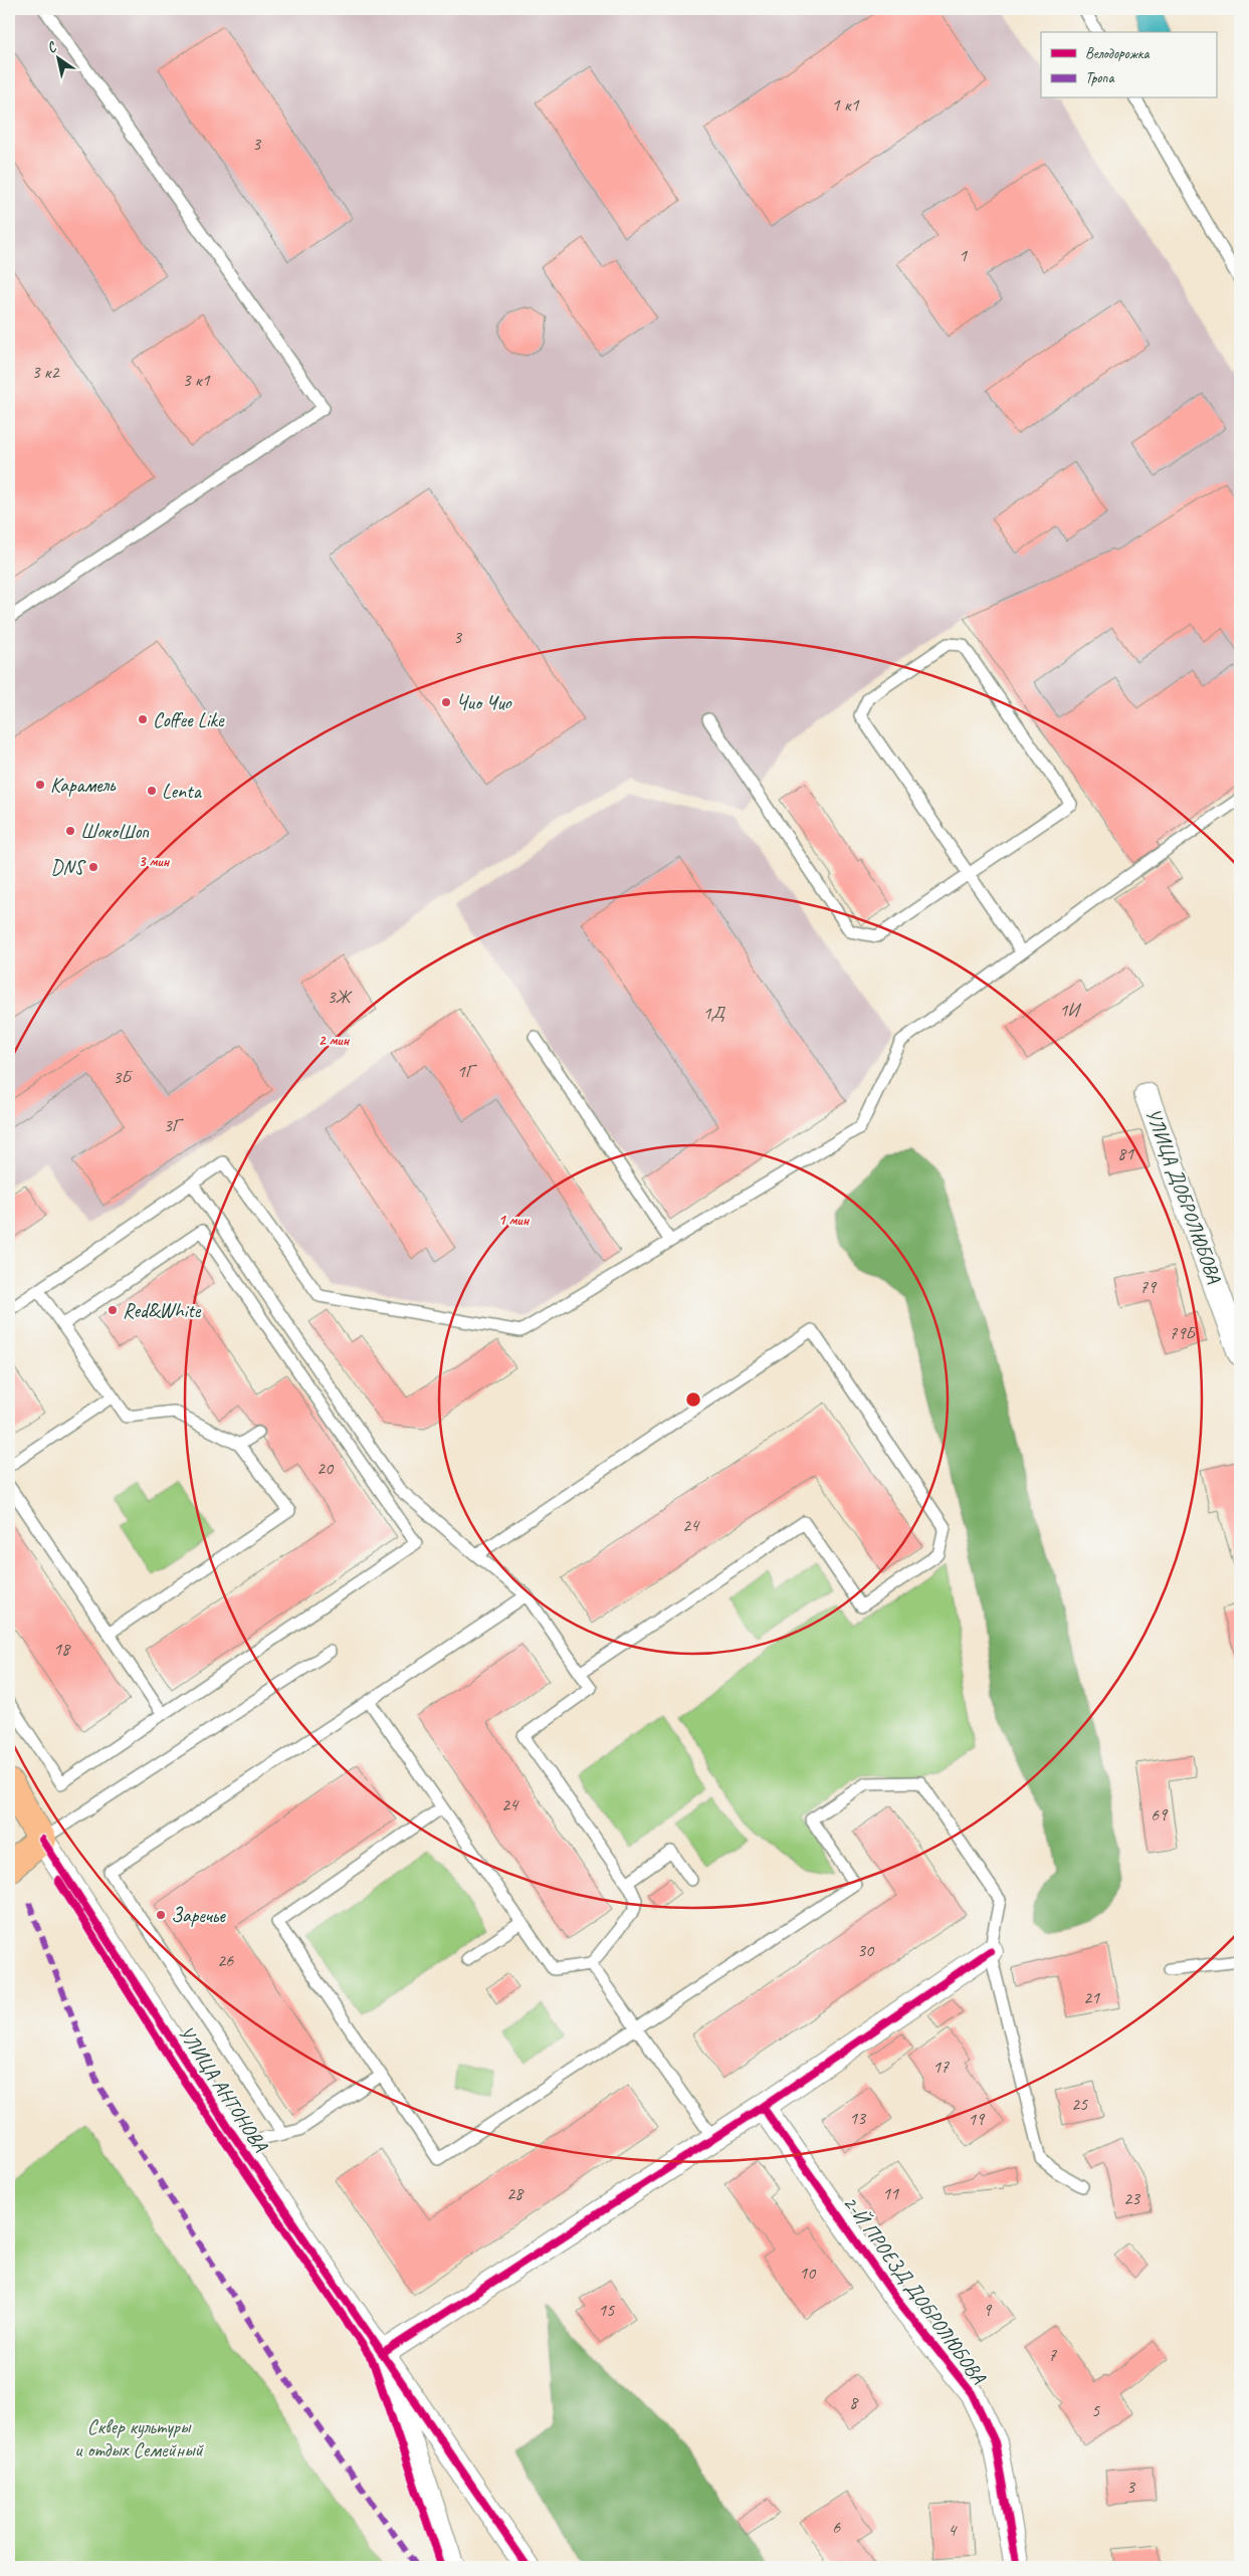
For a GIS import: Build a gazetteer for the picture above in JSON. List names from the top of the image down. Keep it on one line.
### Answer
{"streets":{"main road":["УЛИЦА АНТОНОВА"],"street":["УЛИЦА ДОБРОЛЮБОВА","2-Й ПРОЕЗД ДОБРОЛЮБОВА"]},"parks":["Сквер культуры и отдых Семейный"],"places":["Чио Чио","Coffee Like","Карамель","Lenta","ШокоШоп","DNS","Red&White","Заречье"],"house_numbers":["1 к1","3","1","3 к2","3 к1","3","3Ж","1И","1Д","1Г","3Б","3Г","81","79","79Б","20","24","18","24","69","30","26","21","17","25","13","19","28","11","23","10","15","9","7","8","5","3","6","4"],"legend":["Велодорожка","Тропа"],"north":"top left","rings":["3 мин","2 мин","1 мин"]}
